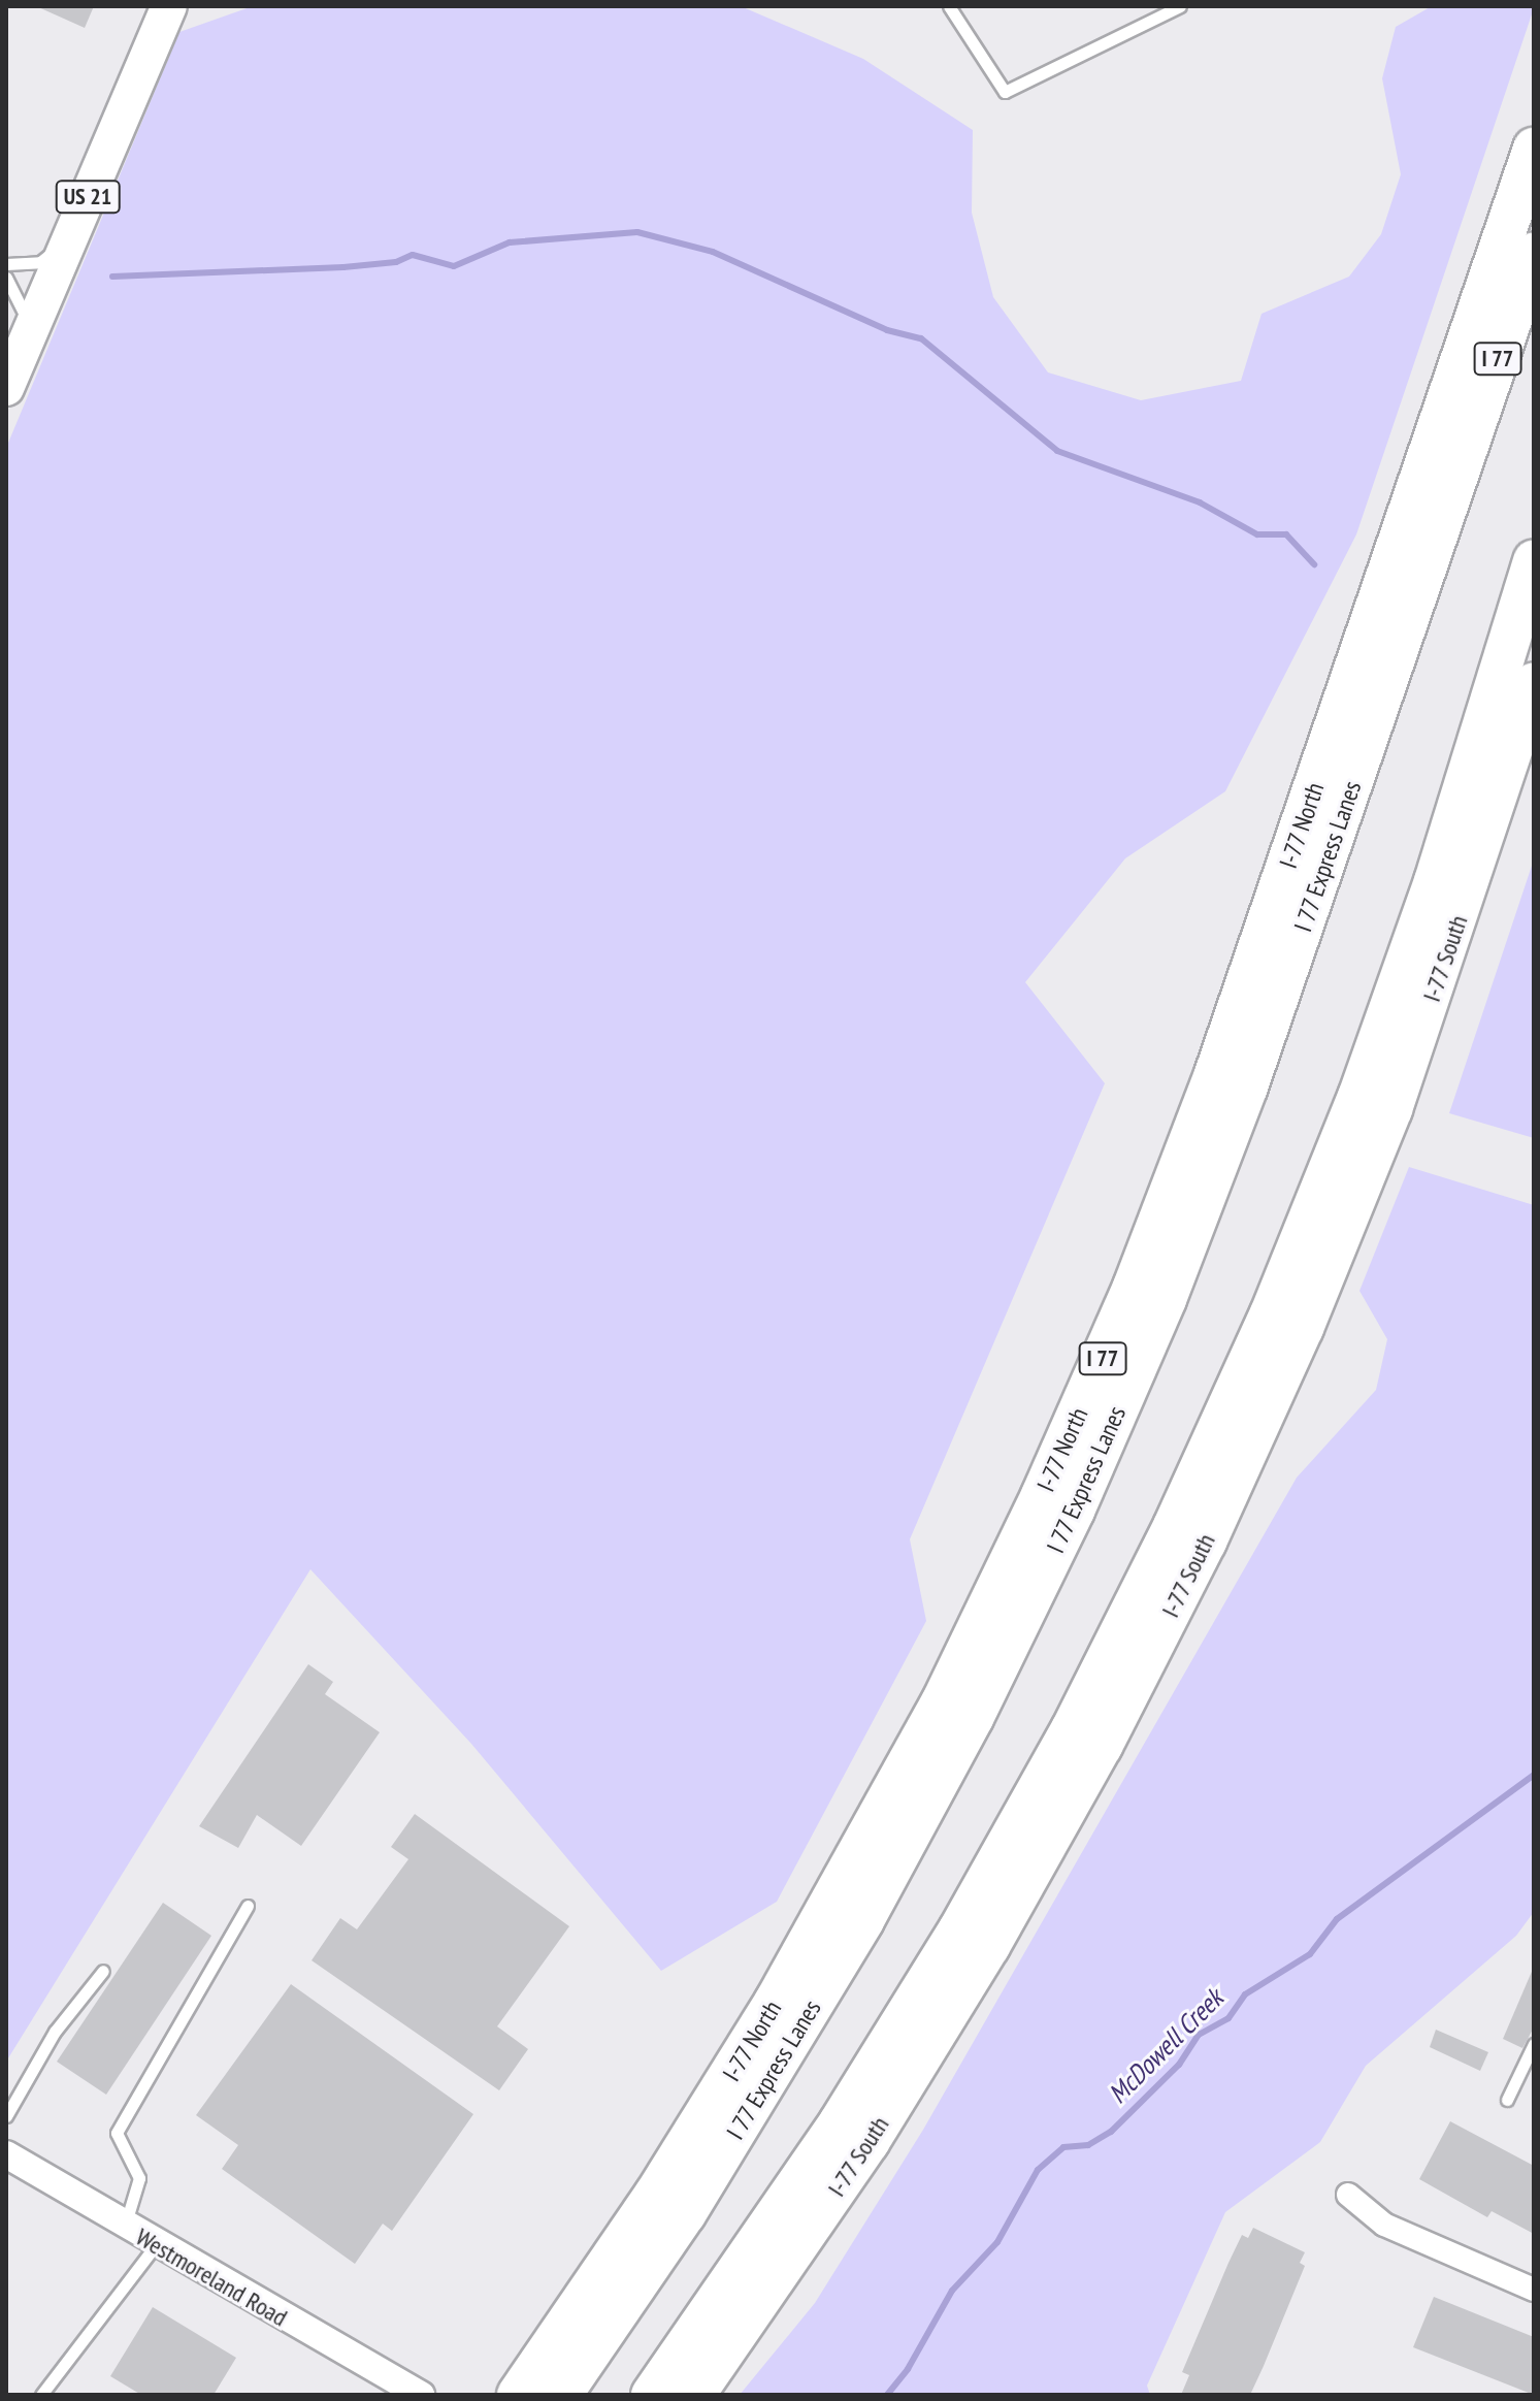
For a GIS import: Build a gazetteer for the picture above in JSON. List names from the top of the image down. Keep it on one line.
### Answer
{"streets":{"highway":["I 77","I-77 North","I 77 Express Lanes","I-77 South"],"main road":["US 21"],"street":["Westmoreland Road"]},"crossings":[["I 77","I-77 North"],["I 77","I 77 Express Lanes"],["I-77 North","I 77 Express Lanes"]],"water":["McDowell Creek"]}
